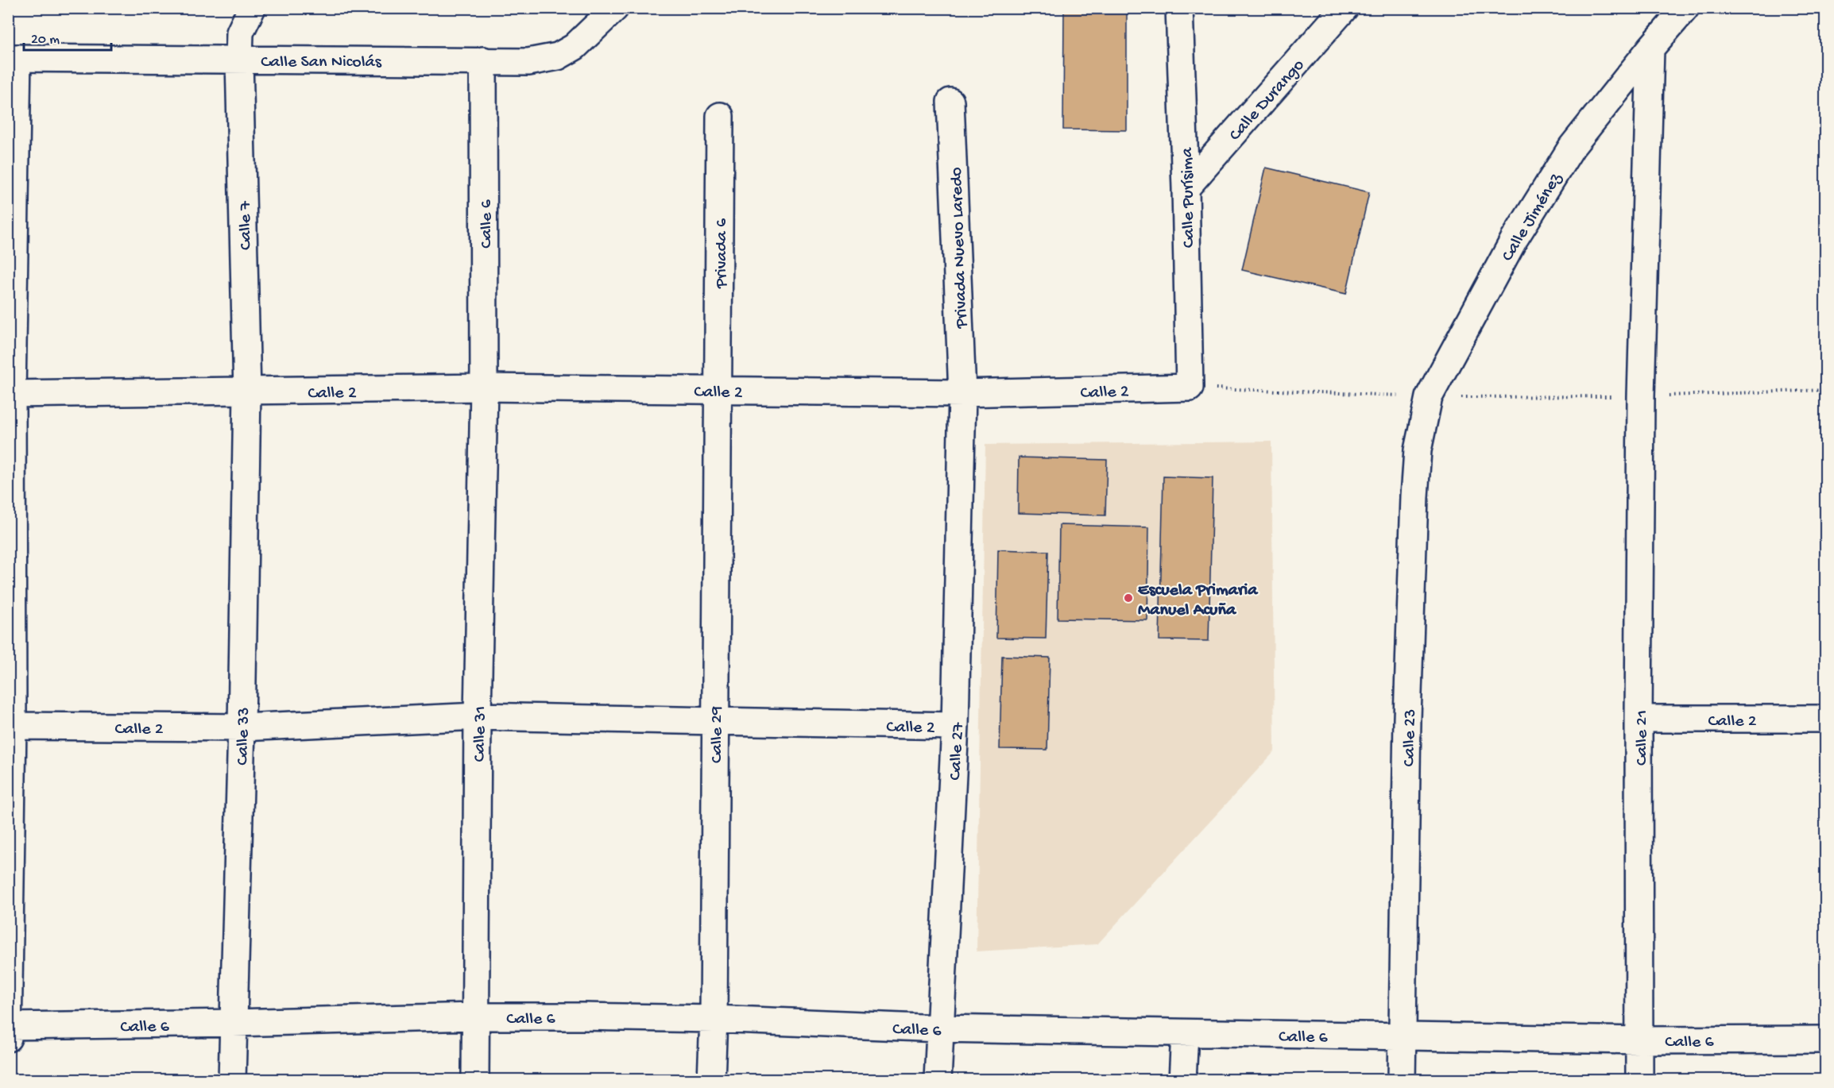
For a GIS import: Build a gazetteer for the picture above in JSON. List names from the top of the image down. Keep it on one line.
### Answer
{"streets":{"street":["Calle San Nicolás","Calle Durango","Calle Purísima","Calle Jiménez","Calle 6","Calle 7","Privada Nuevo Laredo","Privada 6","Calle 2","Calle 31","Calle 29","Calle 33","Calle 23","Calle 21","Calle 27"]},"crossings":[["Calle San Nicolás","Calle 6"],["Calle San Nicolás","Calle 7"],["Calle Durango","Calle Purísima"],["Calle Purísima","Calle 2"],["Calle Jiménez","Calle 23"],["Calle Jiménez","Calle 21"],["Calle 6","Calle 2"],["Calle 6","Calle 31"],["Calle 6","Calle 29"],["Calle 6","Calle 33"],["Calle 6","Calle 23"],["Calle 6","Calle 21"],["Calle 6","Calle 27"],["Calle 7","Calle 2"],["Calle 7","Calle 33"],["Privada Nuevo Laredo","Calle 2"],["Privada Nuevo Laredo","Calle 27"],["Privada 6","Calle 2"],["Privada 6","Calle 29"],["Calle 2","Calle 31"],["Calle 2","Calle 29"],["Calle 2","Calle 33"],["Calle 2","Calle 21"],["Calle 2","Calle 27"]],"places":["Escuela Primaria Manuel Acuña"],"scale_bar":"20 m"}
